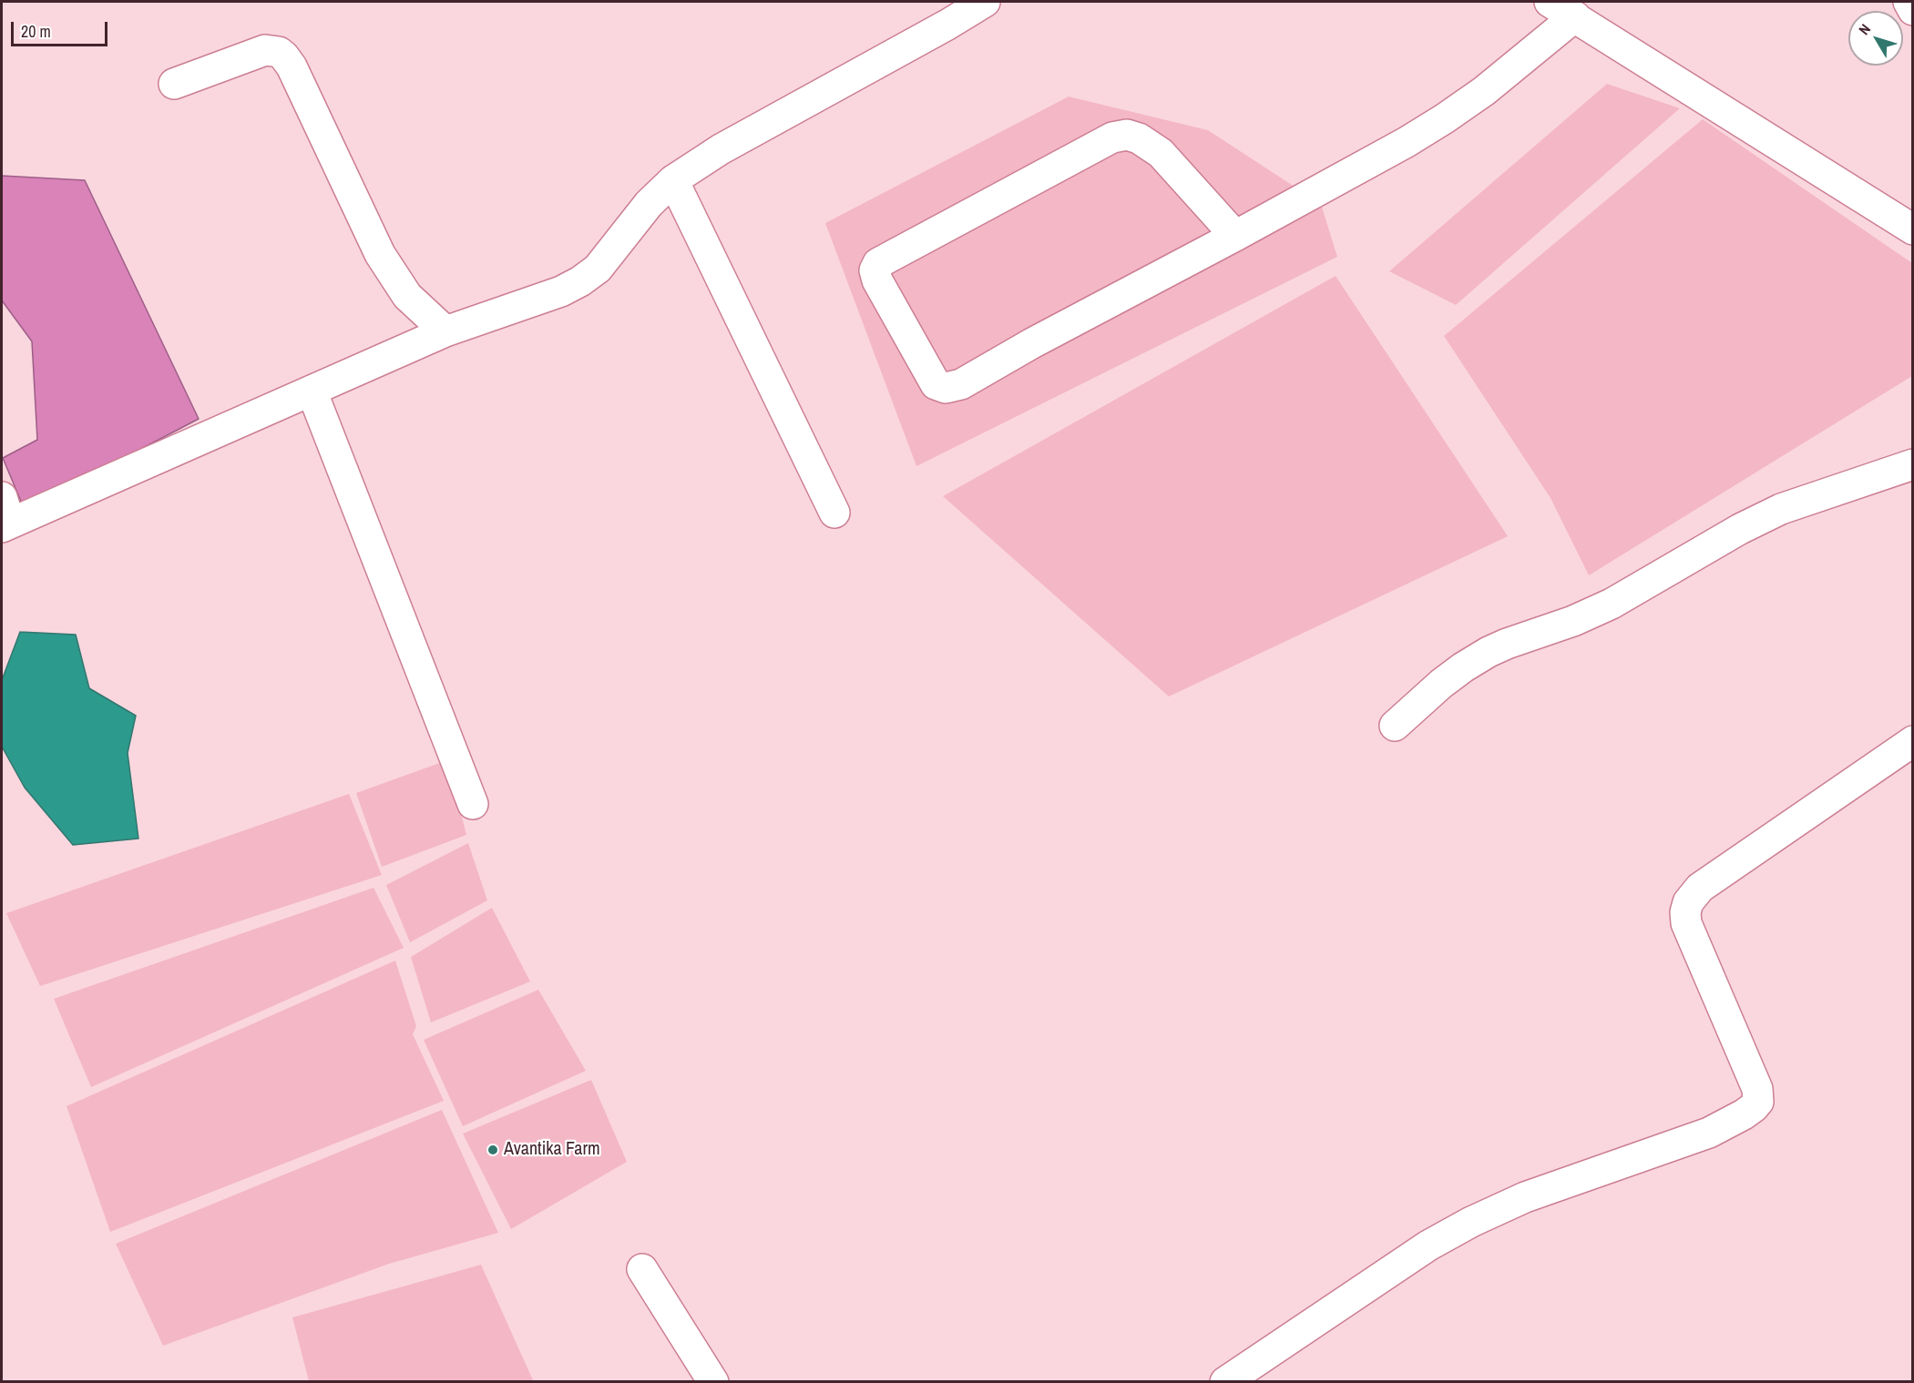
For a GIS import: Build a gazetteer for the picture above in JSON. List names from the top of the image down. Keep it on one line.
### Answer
{"places":["Avantika Farm"],"scale_bar":"20 m","north":"top left"}
